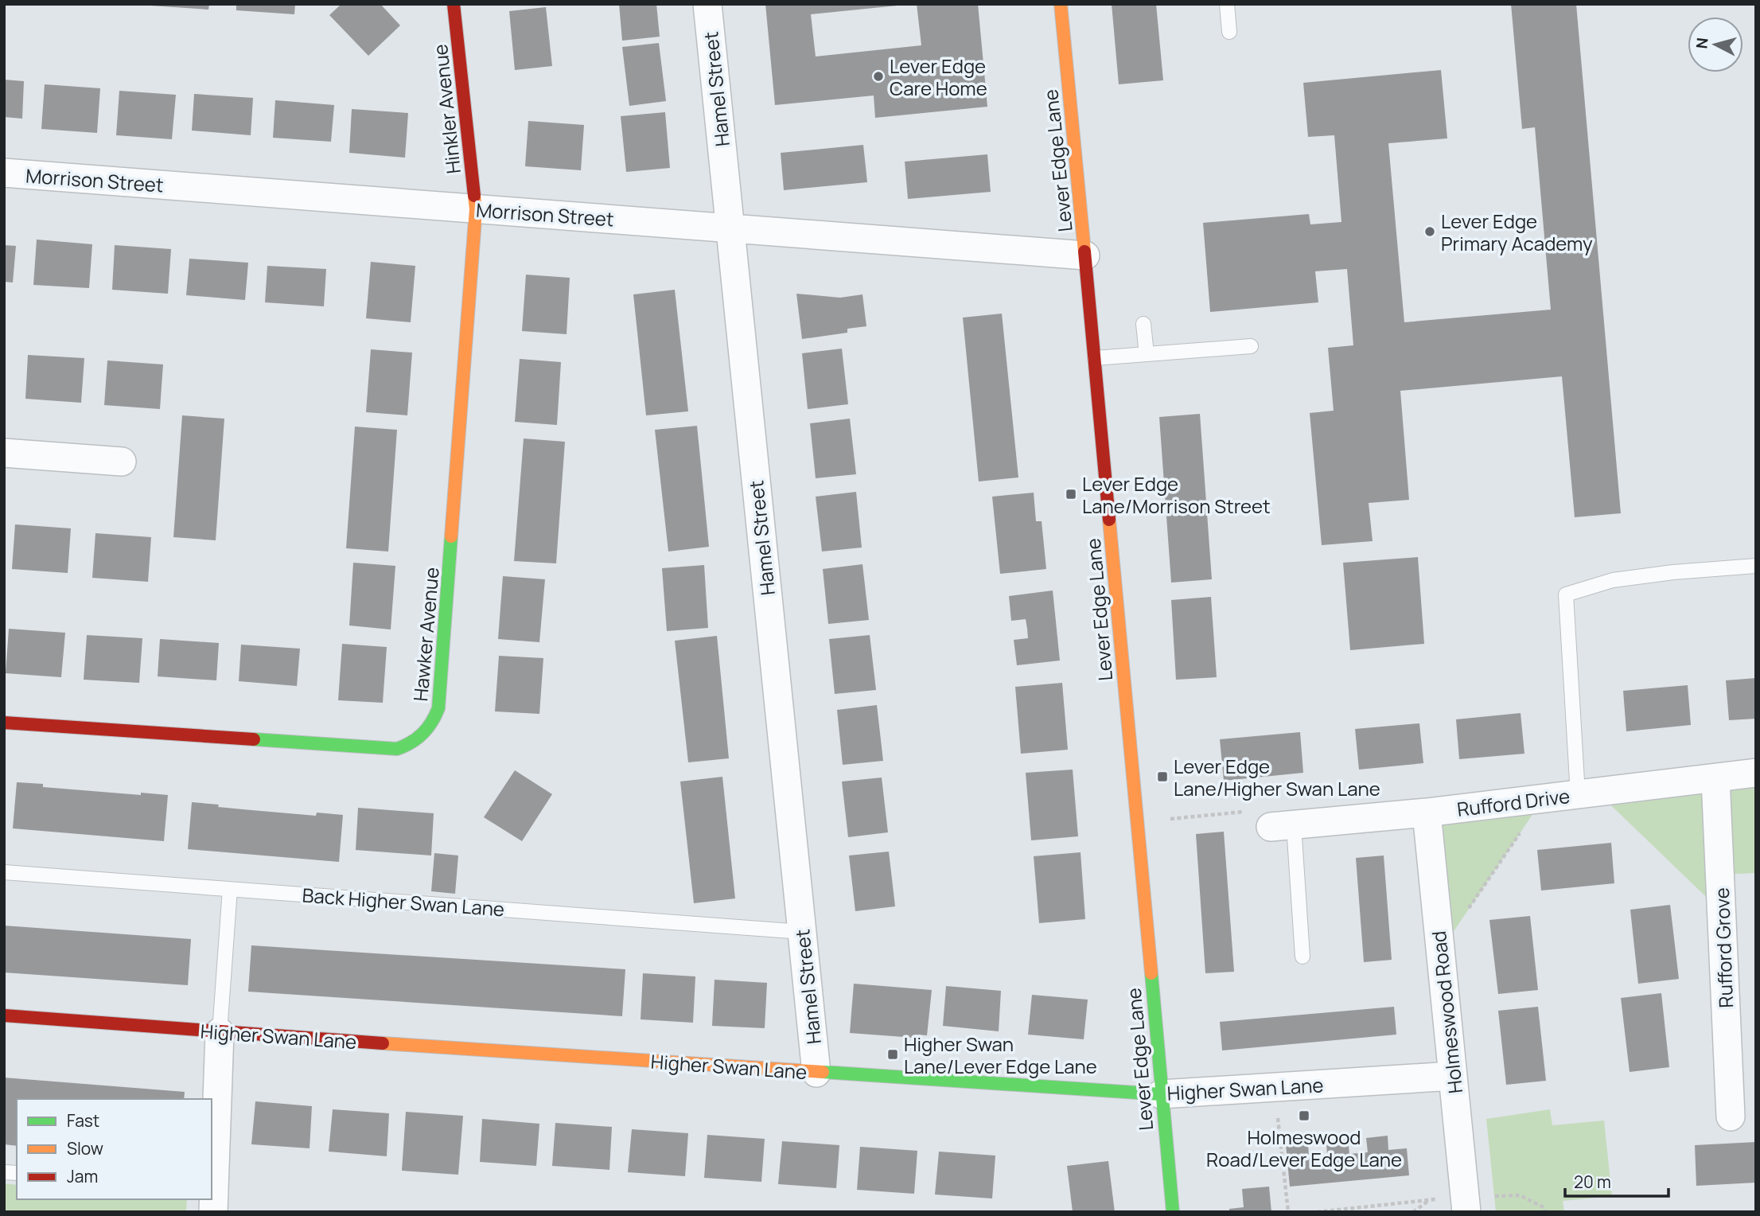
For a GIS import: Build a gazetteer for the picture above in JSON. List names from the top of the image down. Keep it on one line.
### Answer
{"streets":{"street":["Hamel Street","Hinkler Avenue","Lever Edge Lane","Morrison Street","Hawker Avenue","Rufford Drive","Rufford Grove","Holmeswood Road","Higher Swan Lane"],"lane":["Back Higher Swan Lane"]},"crossings":[["Hamel Street","Morrison Street"],["Hamel Street","Back Higher Swan Lane"],["Hamel Street","Higher Swan Lane"],["Hinkler Avenue","Morrison Street"],["Hinkler Avenue","Hawker Avenue"],["Lever Edge Lane","Morrison Street"],["Lever Edge Lane","Higher Swan Lane"],["Morrison Street","Hawker Avenue"],["Rufford Drive","Rufford Grove"],["Rufford Drive","Holmeswood Road"],["Holmeswood Road","Higher Swan Lane"]],"places":{"other":["Lever Edge Care Home","Lever Edge Primary Academy"],"transit":["Lever Edge Lane/Morrison Street","Lever Edge Lane/Higher Swan Lane","Higher Swan Lane/Lever Edge Lane","Holmeswood Road/Lever Edge Lane"]},"legend":["Fast","Slow","Jam"],"scale_bar":"20 m","north":"left"}
